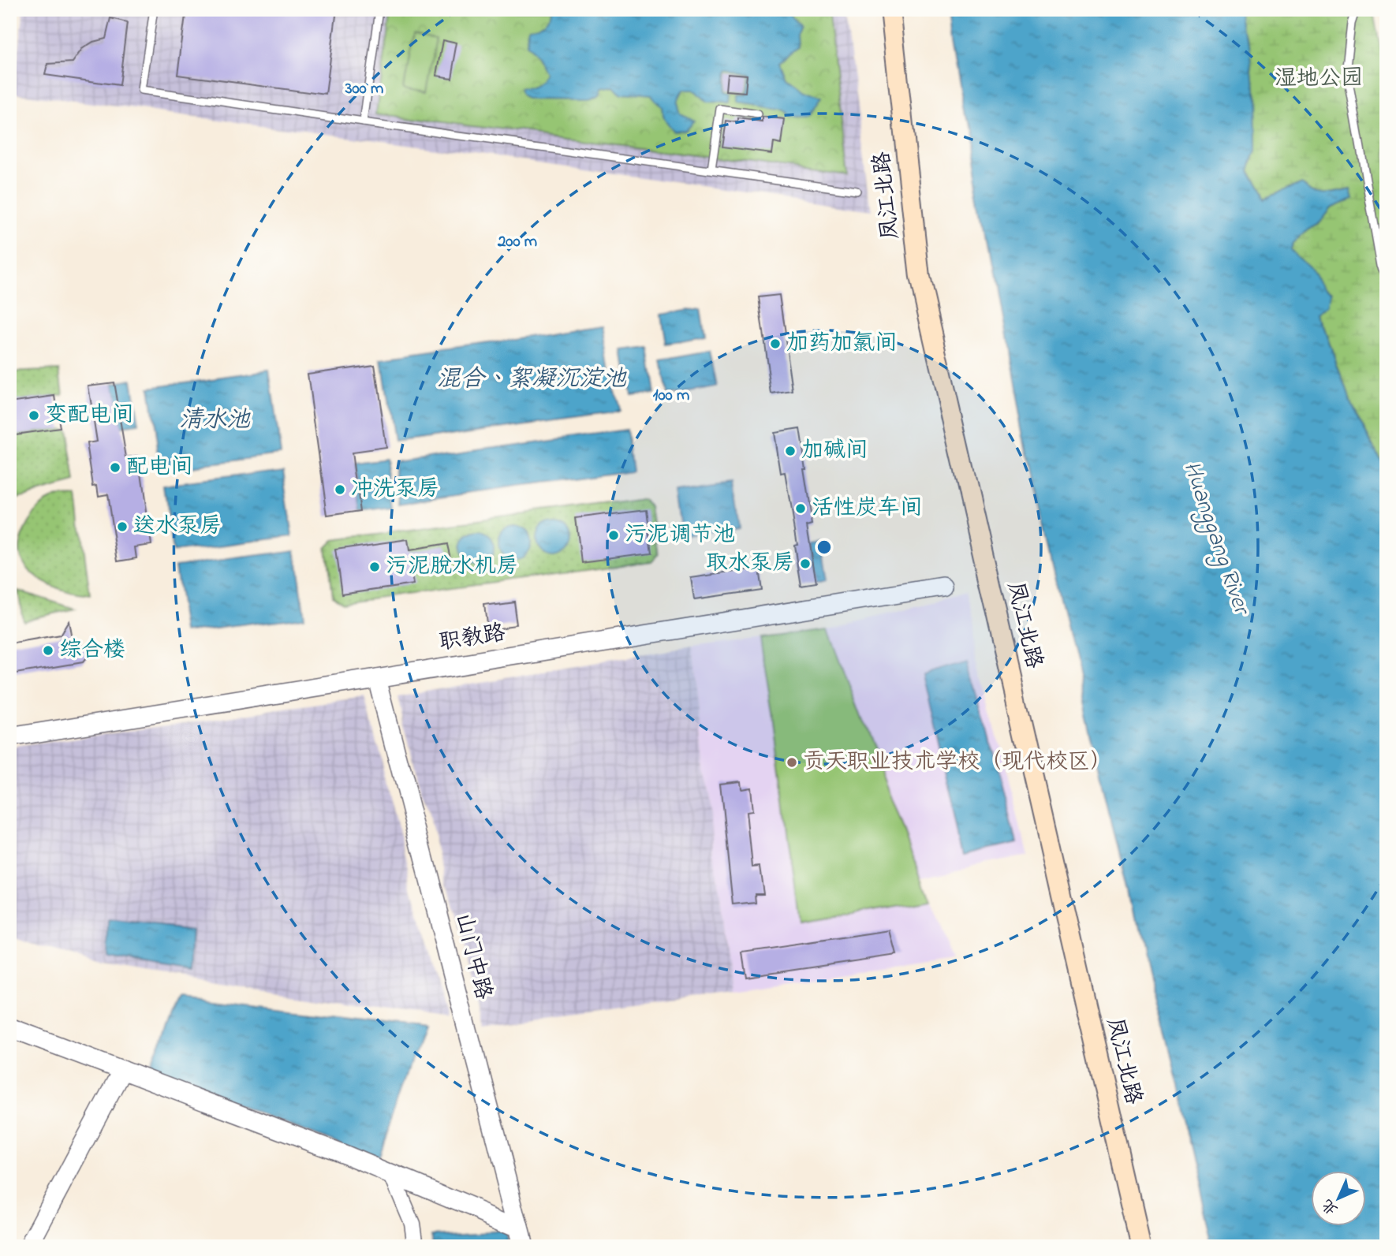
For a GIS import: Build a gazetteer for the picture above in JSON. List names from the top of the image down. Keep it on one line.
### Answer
{"streets":{"main road":["凤江北路"],"street":["职教路","山门中路"]},"crossings":[["职教路","山门中路"]],"water":["混合、絮凝沉淀池","清水池","Huanggang River"],"parks":["湿地公园"],"places":["加药加氯间","变配电间","加碱间","配电间","冲洗泵房","活性炭车间","送水泵房","污泥调节池","取水泵房","污泥脱水机房","综合楼","贡天职业技术学校（现代校区）"],"north":"bottom left","rings":["300 m","200 m","100 m"]}
